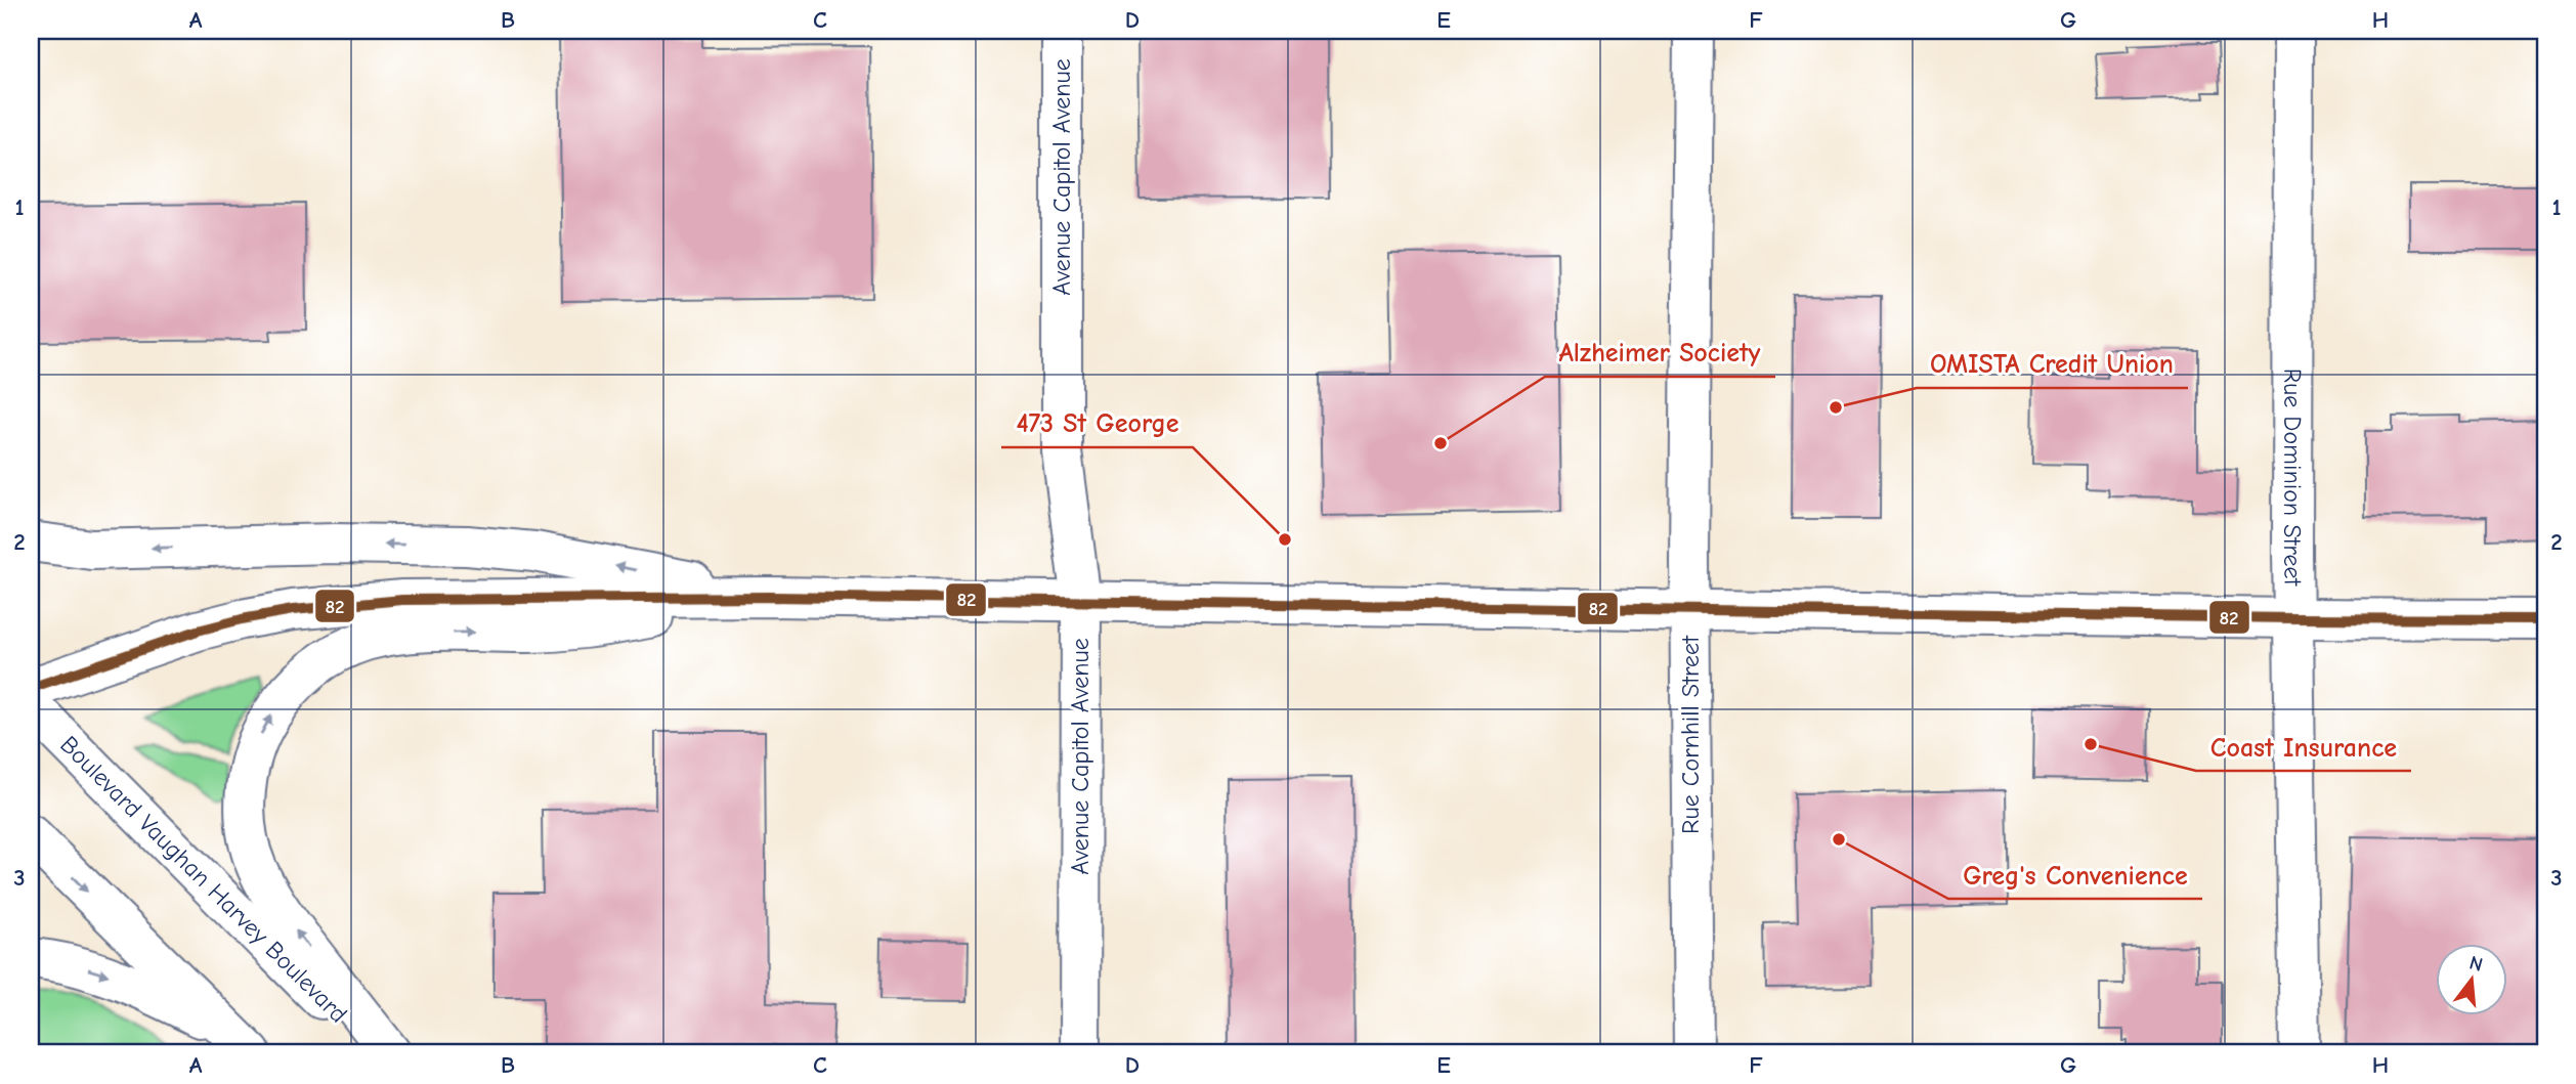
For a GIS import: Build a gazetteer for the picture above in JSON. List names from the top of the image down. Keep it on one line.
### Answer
{"streets":{"main road":["Avenue Capitol Avenue","Rue Dominion Street","Rue Cornhill Street","Boulevard Vaughan Harvey Boulevard"]},"places":["OMISTA Credit Union","Alzheimer Society","473 St George","Coast Insurance","Greg's Convenience"],"lines":["transit line 82"],"north":"top","grid":{"columns":["A","B","C","D","E","F","G","H"],"rows":["1","2","3"]}}
